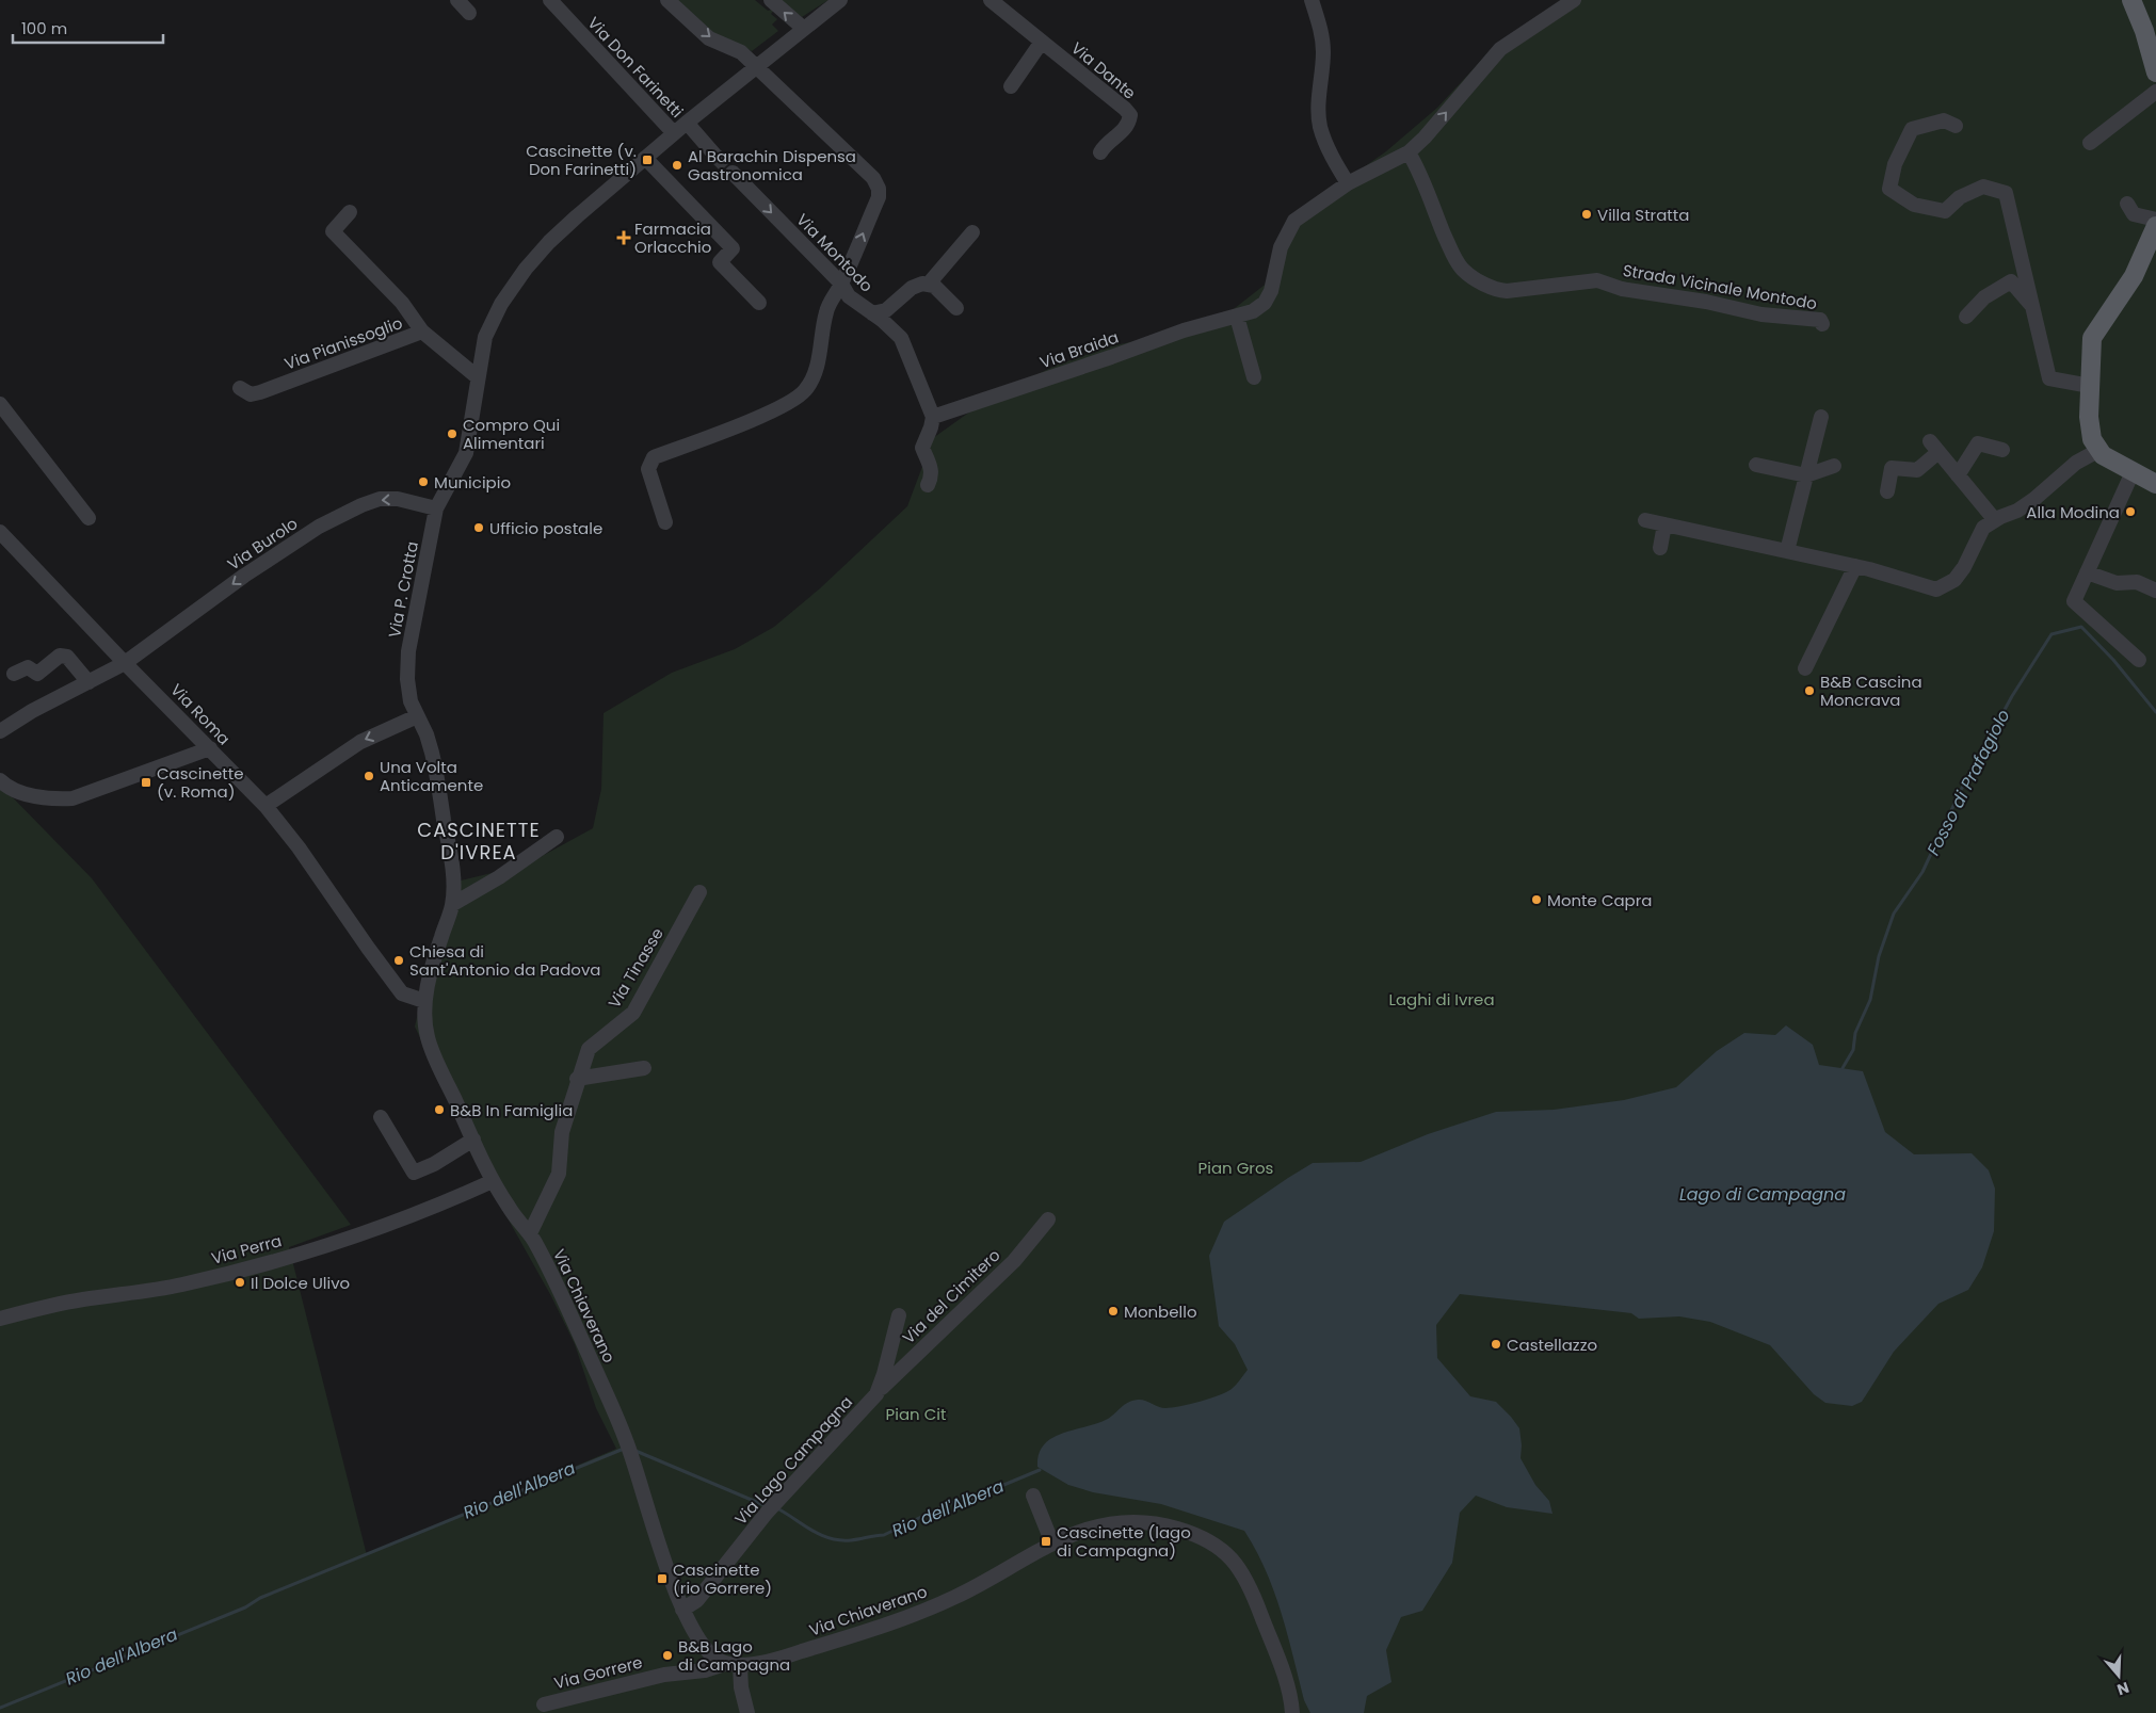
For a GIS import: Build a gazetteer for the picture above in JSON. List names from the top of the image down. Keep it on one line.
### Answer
{"streets":{"street":["Via Don Farinetti","Via Dante","Via Montodo","Strada Vicinale Montodo","Via Pianissoglio","Via Braida","Via Burolo","Via P. Crotta","Via Roma","Via Tinasse","Via Perra","Via del Cimitero","Via Chiaverano","Via Lago Campagna","Via Gorrere"]},"crossings":[["Via Don Farinetti","Via P. Crotta"],["Via Montodo","Via Braida"],["Strada Vicinale Montodo","Via Braida"],["Via Pianissoglio","Via P. Crotta"],["Via Burolo","Via P. Crotta"],["Via Burolo","Via Roma"],["Via P. Crotta","Via Roma"],["Via P. Crotta","Via Chiaverano"],["Via Roma","Via Chiaverano"],["Via Tinasse","Via Chiaverano"],["Via Perra","Via Chiaverano"],["Via del Cimitero","Via Lago Campagna"],["Via Chiaverano","Via Lago Campagna"],["Via Chiaverano","Via Gorrere"]],"one_way":["Via Burolo"],"districts":["CASCINETTE D'IVREA"],"water":["Fosso di Prafagiolo","Lago di Campagna","Rio dell'Albera"],"parks":["Laghi di Ivrea","Pian Gros","Pian Cit"],"places":{"transit":["Cascinette (v. Don Farinetti)","Cascinette (v. Roma)","Cascinette (lago di Campagna)","Cascinette (rio Gorrere)"],"other":["Al Barachin Dispensa Gastronomica","Villa Stratta","Compro Qui Alimentari","Municipio","Alla Modina","Ufficio postale","B&B Cascina Moncrava","Una Volta Anticamente","Monte Capra","Chiesa di Sant'Antonio da Padova","B&B In Famiglia","Il Dolce Ulivo","Monbello","Castellazzo","B&B Lago di Campagna"],"health":["Farmacia Orlacchio"]},"scale_bar":"100 m","north":"bottom"}
